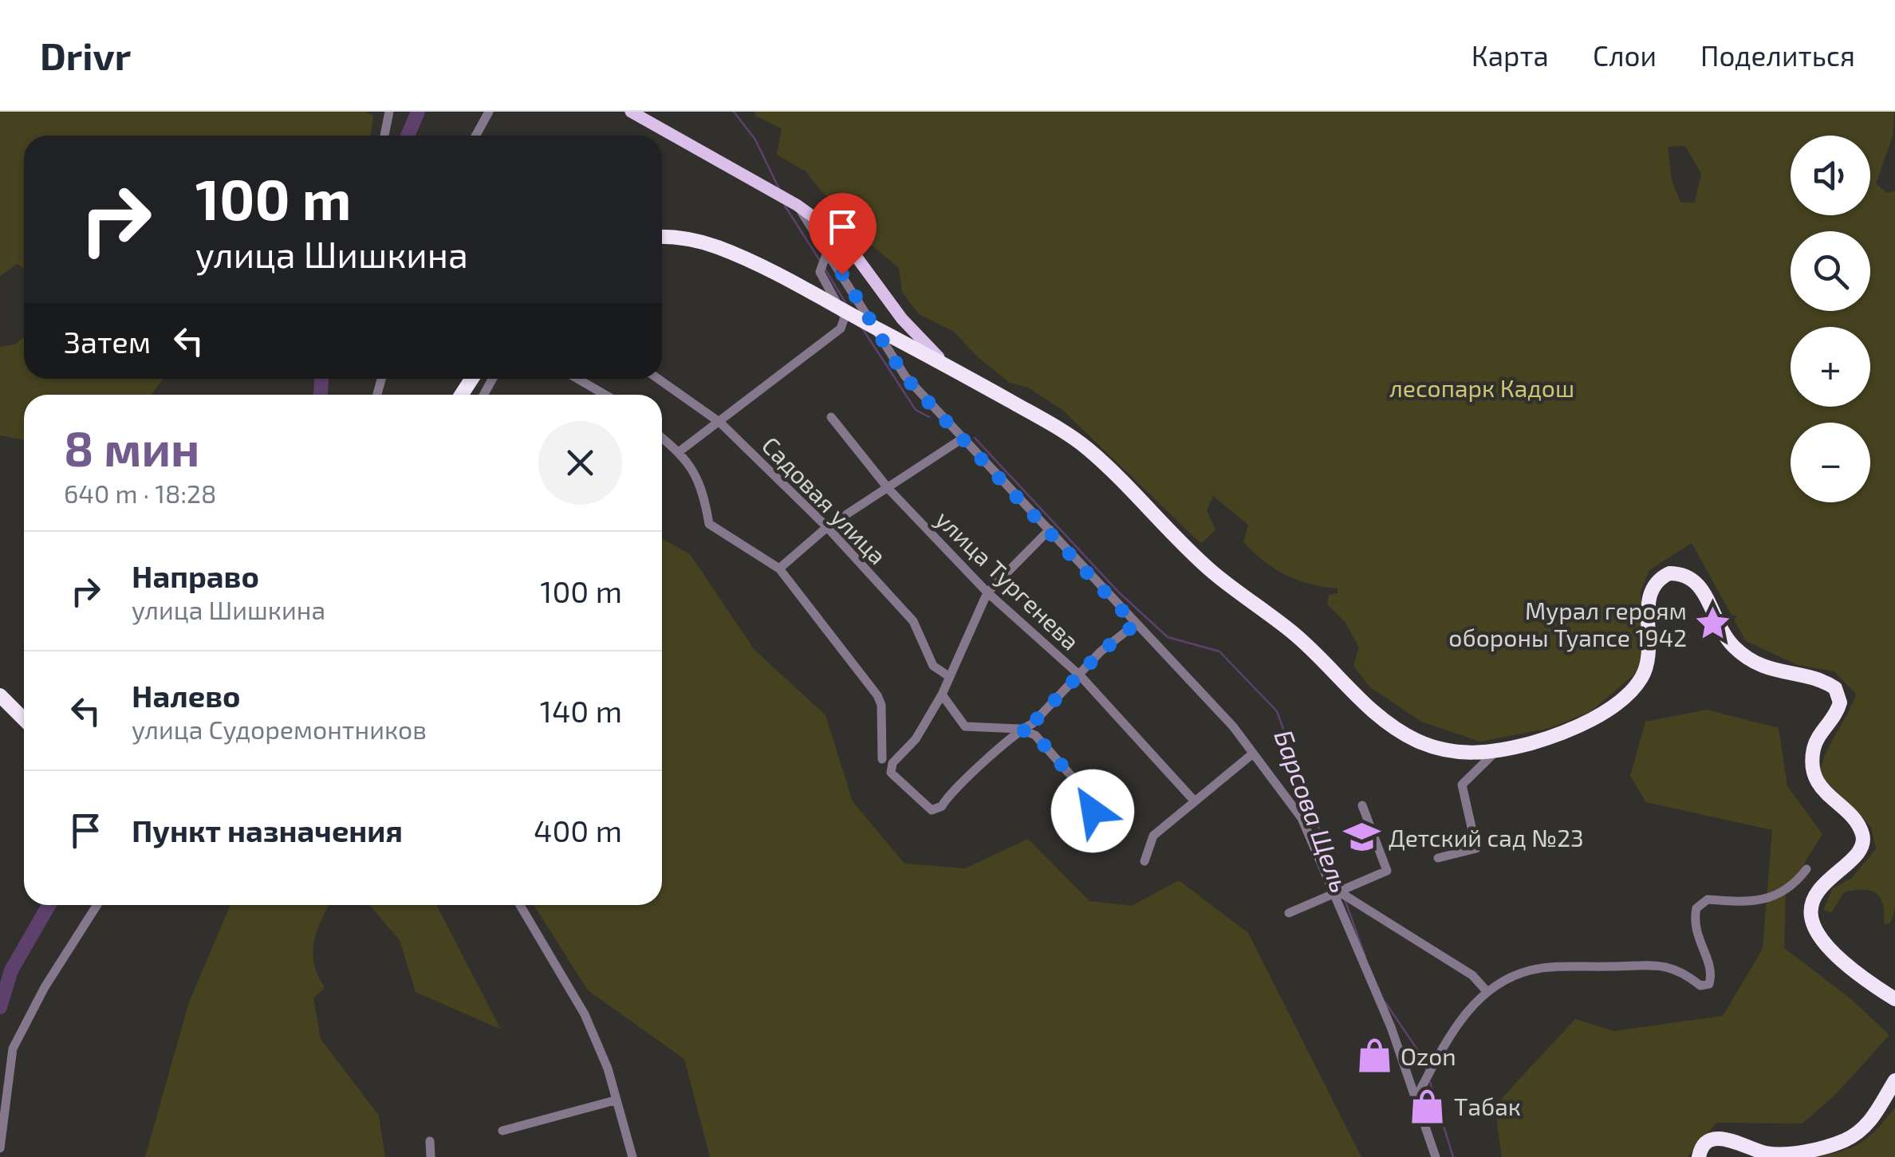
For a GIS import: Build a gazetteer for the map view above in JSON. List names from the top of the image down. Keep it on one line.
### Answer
{"streets":{"street":["Садовая улица","улица Тургенева"]},"water":["Барсова Щель"],"parks":["лесопарк Кадош"],"places":{"place":["Мурал героям обороны Туапсе 1942"],"school or university":["Детский сад №23"],"shop":["Ozon","Табак"]},"page":{"header":"Drivr","nav":["Карта","Слои","Поделиться"],"map_buttons":["+","−"],"turn":["100 m","улица Шишкина"],"then":"Затем","heading":["8 мин","640 m · 18:28"],"list":[{"name":"Направо","note":"улица Шишкина","value":"100 m"},{"name":"Налево","note":"улица Судоремонтников","value":"140 m"},{"name":"Пункт назначения","value":"400 m"}]}}
